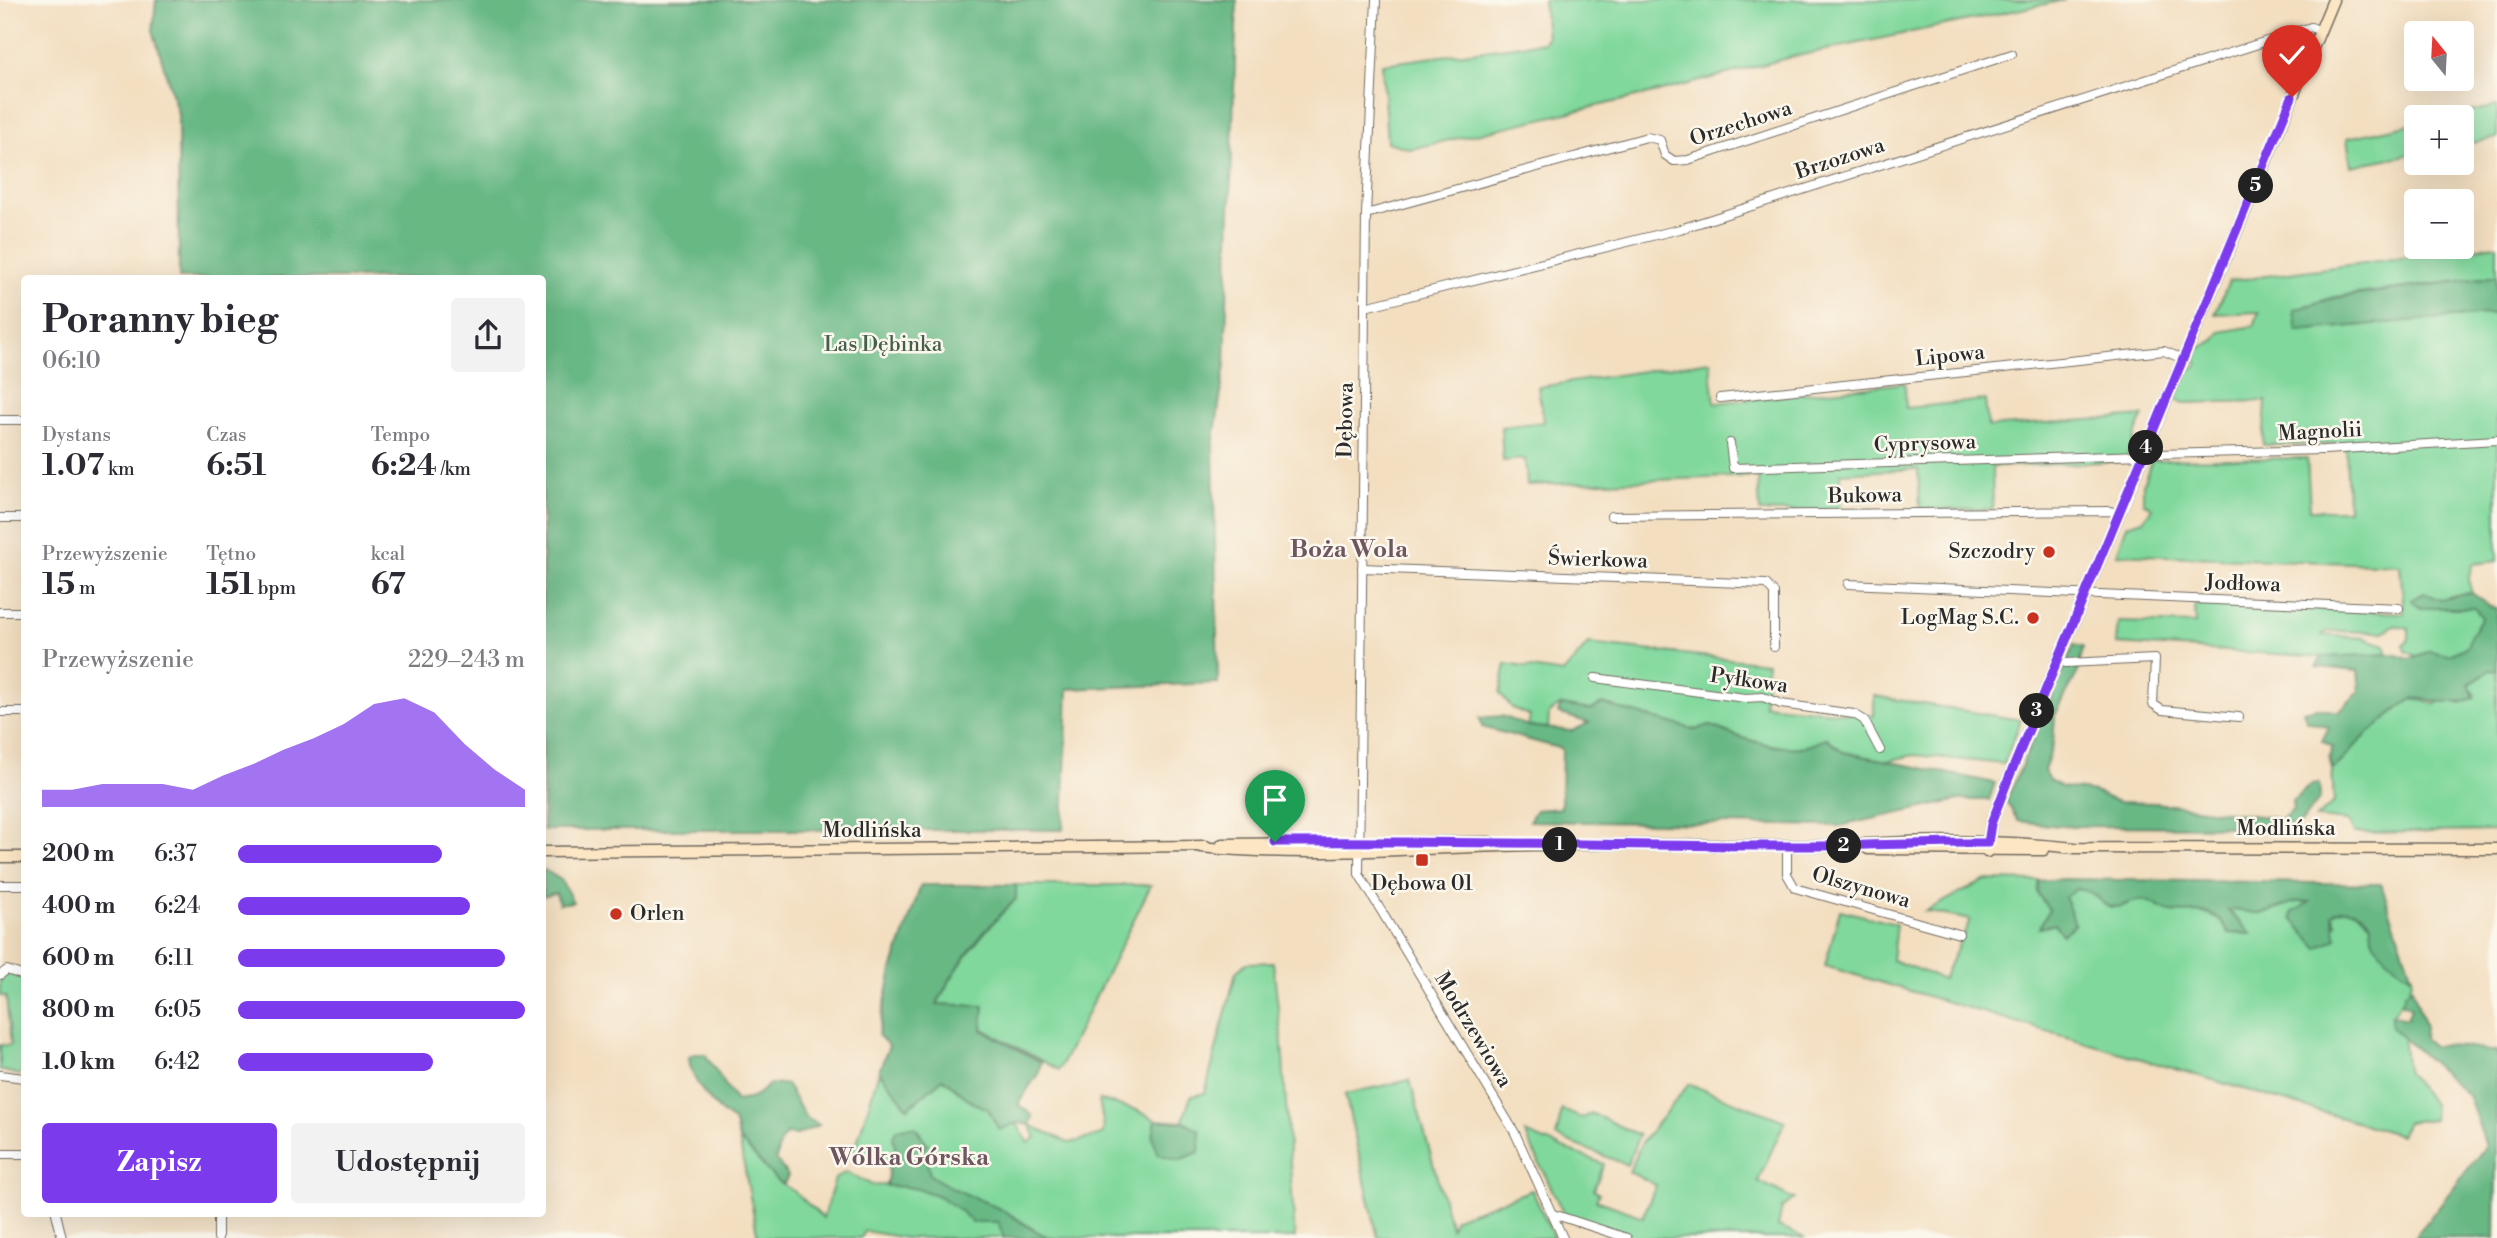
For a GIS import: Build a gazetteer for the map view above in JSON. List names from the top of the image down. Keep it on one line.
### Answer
{"streets":{"main road":["Modlińska"],"street":["Orzechowa","Brzozowa","Lipowa","Dębowa","Magnolii","Cyprysowa","Bukowa","Świerkowa","Jodłowa","Pyłkowa","Olszynowa","Modrzewiowa"]},"crossings":[["Orzechowa","Dębowa"],["Brzozowa","Dębowa"],["Dębowa","Świerkowa"],["Dębowa","Modlińska"],["Dębowa","Modrzewiowa"],["Magnolii","Cyprysowa"],["Modlińska","Olszynowa"],["Modlińska","Modrzewiowa"]],"districts":["Boża Wola","Wólka Górska"],"parks":["Las Dębinka"],"places":{"other":["Szczodry","LogMag S.C.","Orlen"],"transit":["Dębowa 01"]},"north":"top","page":{"map_buttons":["+","−"],"pins":["5","4","3","1","2"],"heading":["Poranny bieg","06:10"],"stats":[["Dystans","1.07 km"],["Czas","6:51"],["Tempo","6:24 /km"],["Przewyższenie","15 m"],["Tętno","151 bpm"],["kcal","67"]],"chart":["Przewyższenie","229–243 m"],"list":[{"name":"200 m","note":"6:37"},{"name":"400 m","note":"6:24"},{"name":"600 m","note":"6:11"},{"name":"800 m","note":"6:05"},{"name":"1.0 km","note":"6:42"}],"buttons":["Zapisz","Udostępnij"]}}
